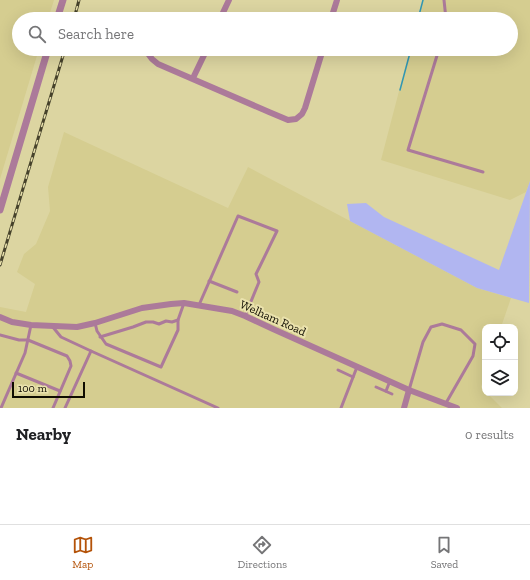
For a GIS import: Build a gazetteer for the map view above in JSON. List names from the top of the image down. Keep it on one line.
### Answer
{"streets":{"street":["Welham Road"]},"scale_bar":"100 m","page":{"search":"Search here","scale":"100 m","heading":["Nearby","0 results"],"nav":["Map","Directions","Saved"]}}
